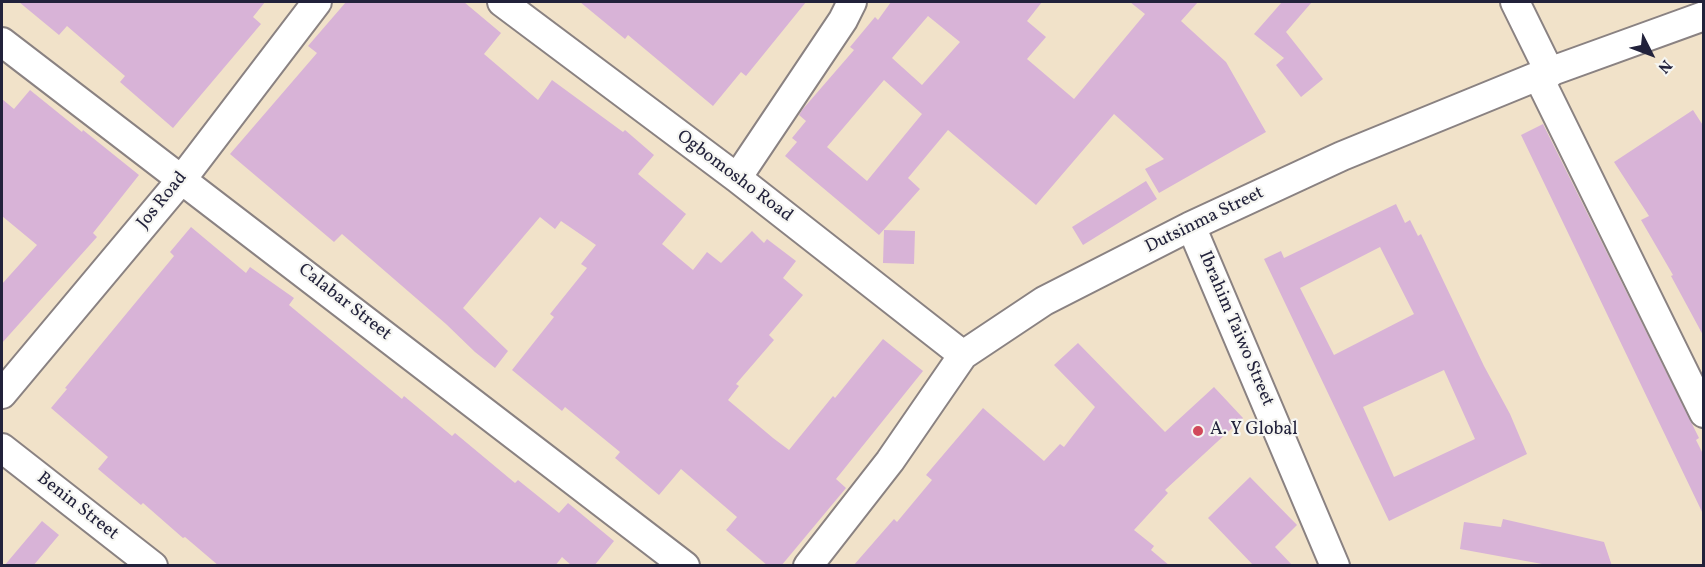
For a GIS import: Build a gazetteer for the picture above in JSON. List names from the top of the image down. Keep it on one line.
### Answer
{"streets":{"street":["Ogbomosho Road","Jos Road","Dutsinma Street","Calabar Street","Ibrahim Taiwo Street","Benin Street"]},"crossings":[["Ogbomosho Road","Dutsinma Street"],["Jos Road","Calabar Street"],["Dutsinma Street","Ibrahim Taiwo Street"]],"places":["A. Y Global"],"north":"bottom right"}
